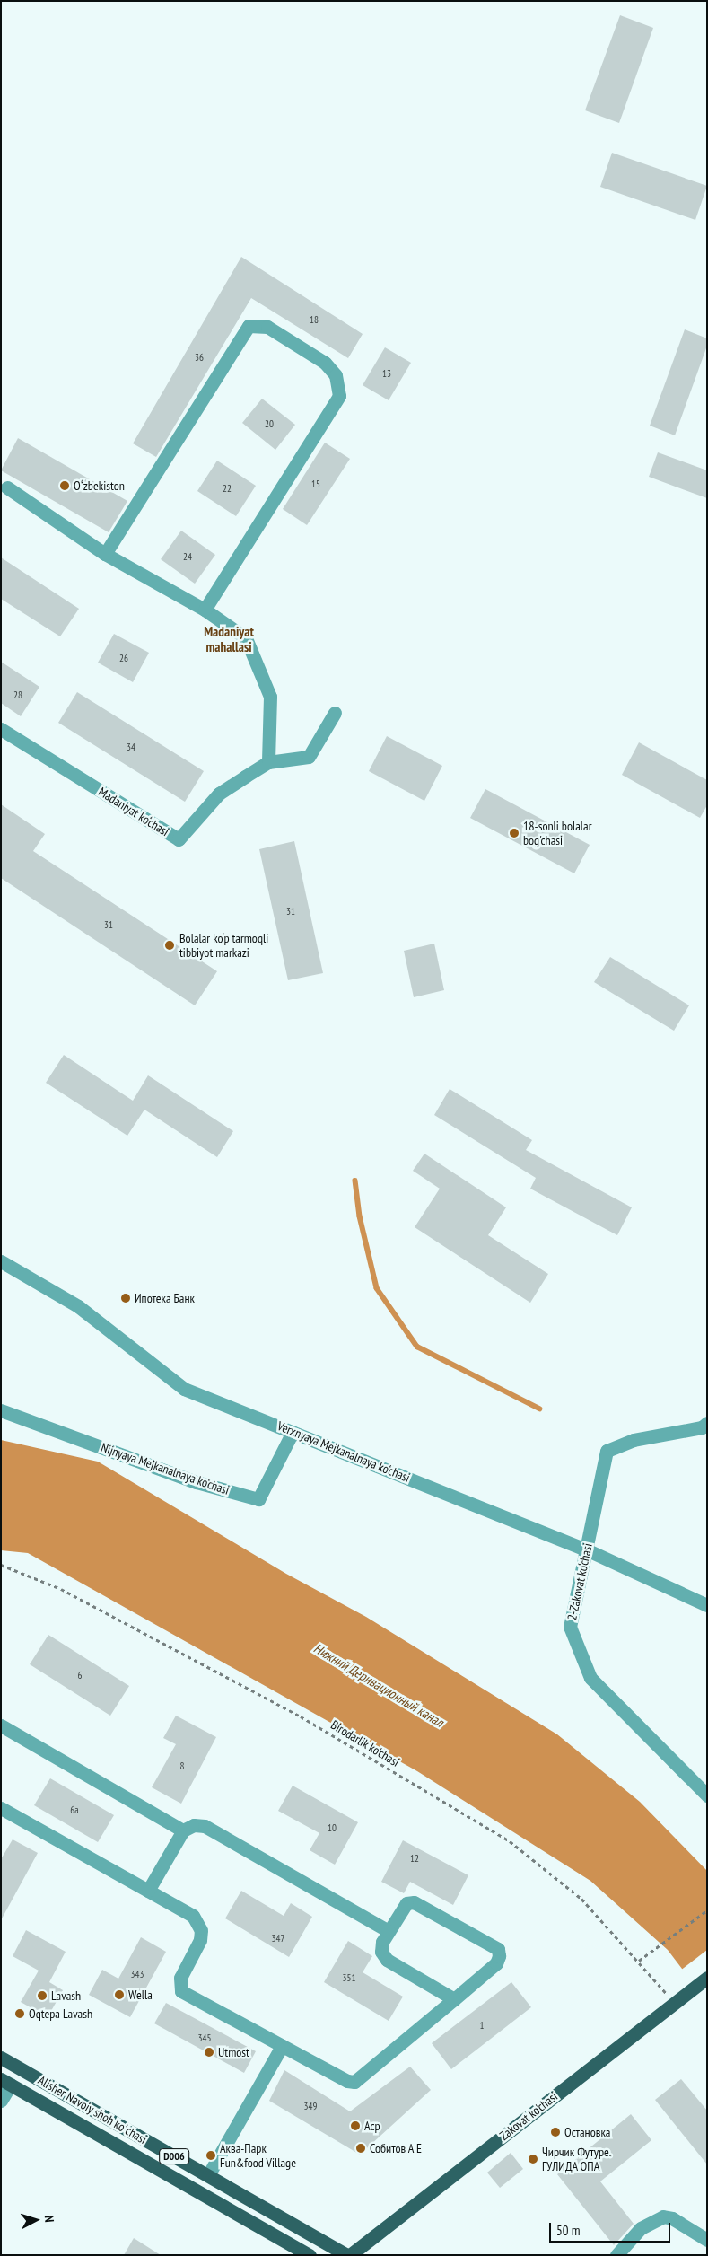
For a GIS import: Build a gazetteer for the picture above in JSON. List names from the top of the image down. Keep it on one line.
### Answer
{"streets":{"main road":["Alisher Navoiy shoh koʻchasi","Zakovat ko'chasi","D006"],"street":["Madaniyat ko‘chasi","Verxnyaya Mejkanalnaya ko‘chasi","Nijnyaya Mejkanalnaya ko‘chasi","2-Zakovat ko‘chasi"],"path":["Birodarlik ko'chasi"]},"crossings":[["Verxnyaya Mejkanalnaya ko‘chasi","Nijnyaya Mejkanalnaya ko‘chasi"],["Verxnyaya Mejkanalnaya ko‘chasi","2-Zakovat ko‘chasi"],["Birodarlik ko'chasi","Zakovat ko'chasi"],["Alisher Navoiy shoh koʻchasi","Zakovat ko'chasi"]],"districts":["Madaniyat mahallasi"],"water":["Нижний Деривационный канал"],"places":["Oʻzbekiston","18-sonli bolalar bog'chasi","Bolalar ko‘p tarmoqli tibbiyot markazi","Ипотека Банк","Wella","Lavash","Oqtepa Lavash","Utmost","Аср","Остановка","Собитов А Е","Аква-Парк Fun&food Village","Чирчик Футуре. ГУЛИДА ОПА"],"house_numbers":["18","36","13","20","15","22","24","26","28","34","31","31","6","8","6a","10","12","347","343","351","1","345","349"],"scale_bar":"50 m","north":"right"}
